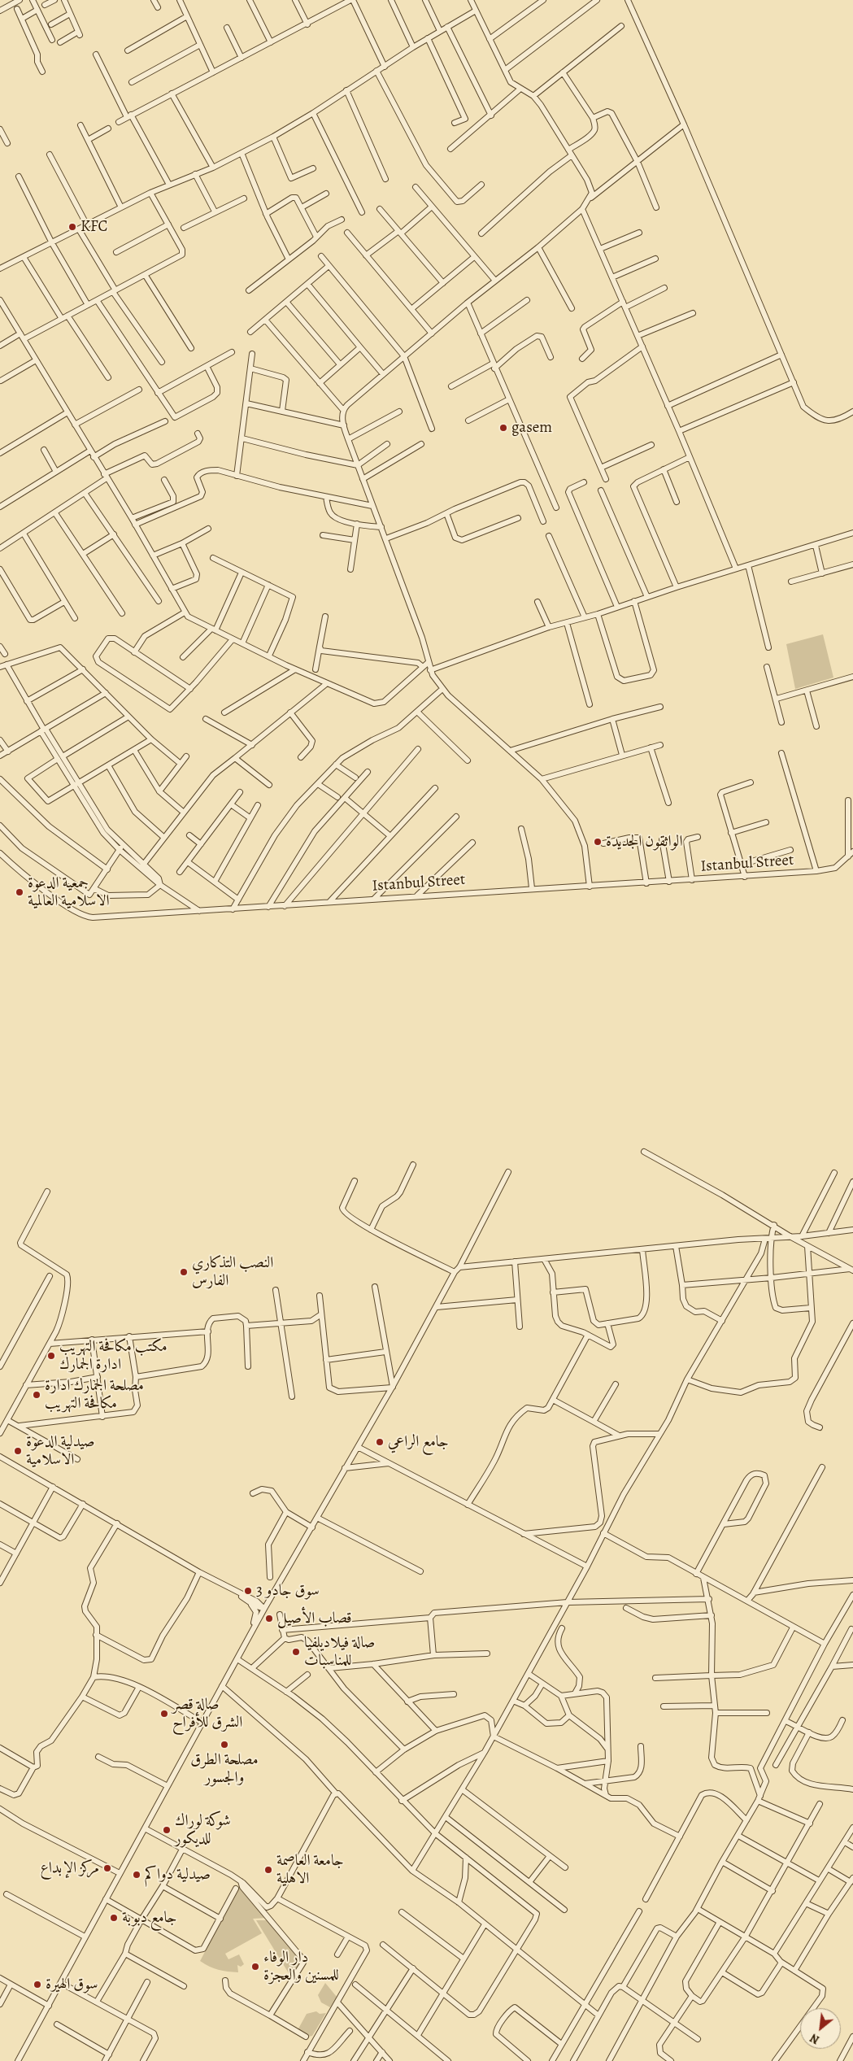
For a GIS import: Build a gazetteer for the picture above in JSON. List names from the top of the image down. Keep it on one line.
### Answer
{"streets":{"street":["Istanbul Street"]},"places":["KFC","gasem","الواثقون الجديدة","جمعية الدعوة الاسلامية العالمية","النصب التذكاري الفارس","مكتب مكافحة التهريب ادارة الجمارك","مصلحة الجمارك ادارة مكافحة التهريب","جامع الراعي","صيدلية الدعوة الاسلامية","سوق جادو 3","قصاب الأصيل","صالة فيلاديلفيا للمناسبات","صالة قصر الشرق للأفراح","مصلحة الطرق والجسور","شوكة لوراك للديكور","مركز الإبداع","جامعة العاصمة الاهلية","صيدلية دواكم","جامع دبوبة","دار الوفاء للمسنين والعجزة","سوق الهيرة"],"north":"bottom left"}
